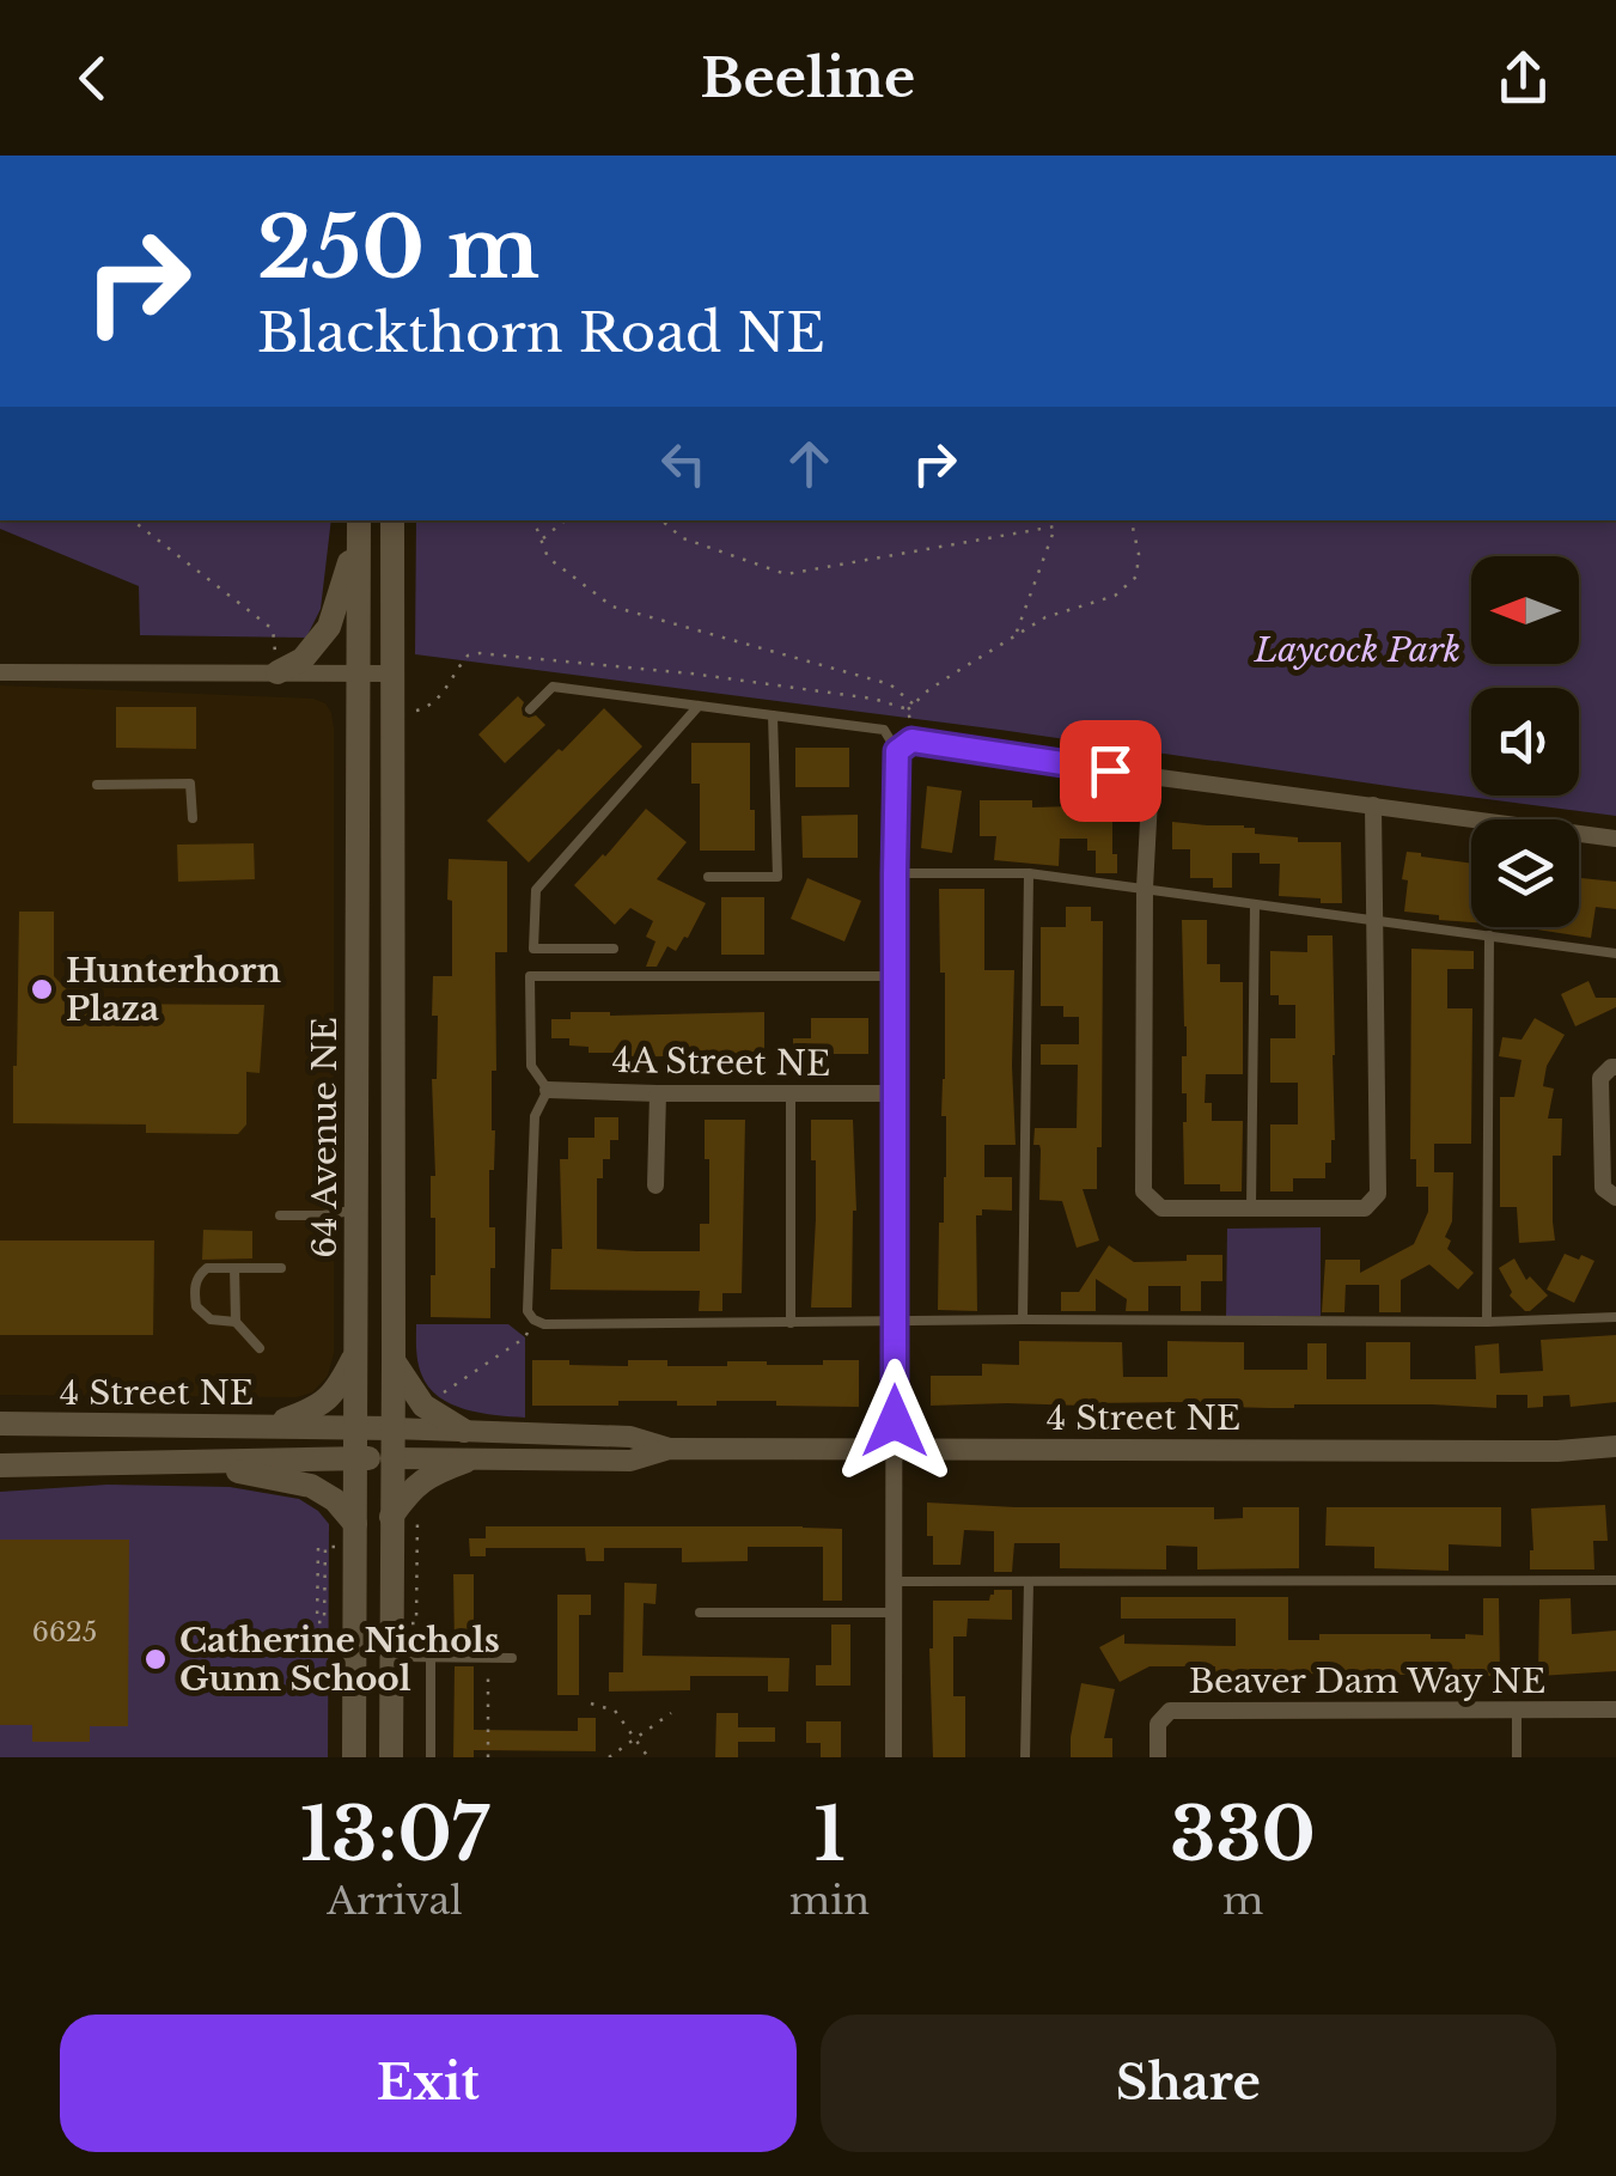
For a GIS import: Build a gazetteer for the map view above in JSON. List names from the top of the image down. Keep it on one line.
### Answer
{"streets":{"main road":["64 Avenue NE","4 Street NE"],"street":["4A Street NE","Beaver Dam Way NE"]},"crossings":[["64 Avenue NE","4 Street NE"]],"parks":["Laycock Park"],"places":["Hunterhorn Plaza","Catherine Nichols Gunn School"],"house_numbers":["6625"],"north":"left","page":{"header":"Beeline","turn":["250 m","Blackthorn Road NE"],"eta":["13:07","Arrival","1","min","330","m"],"buttons":["Exit","Share"]}}
